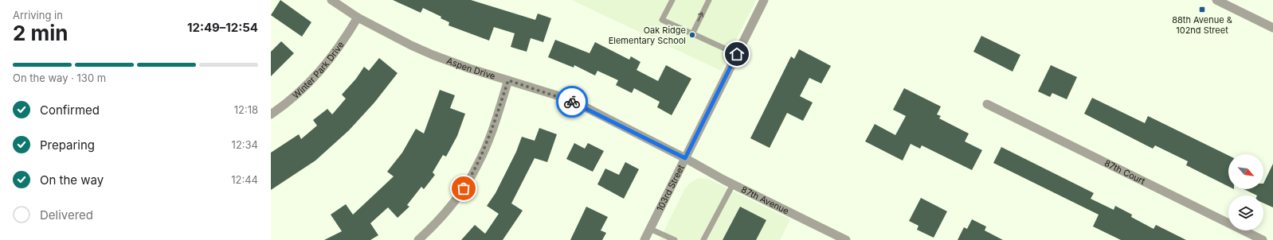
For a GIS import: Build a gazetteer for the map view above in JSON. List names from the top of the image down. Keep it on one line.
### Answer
{"streets":{"street":["Aspen Drive","Winter Park Drive","87th Court","103rd Street","87th Avenue"]},"crossings":[["Aspen Drive","Winter Park Drive"],["Aspen Drive","103rd Street"],["Aspen Drive","87th Avenue"],["103rd Street","87th Avenue"]],"places":{"transit":["88th Avenue & 102nd Street"],"other":["Oak Ridge Elementary School"]},"north":"bottom right","page":{"heading":["2 min","Arriving in","12:49–12:54"],"bar":"On the way · 130 m","list":[["Confirmed","12:18"],["Preparing","12:34"],["On the way","12:44"],"Delivered"]}}
